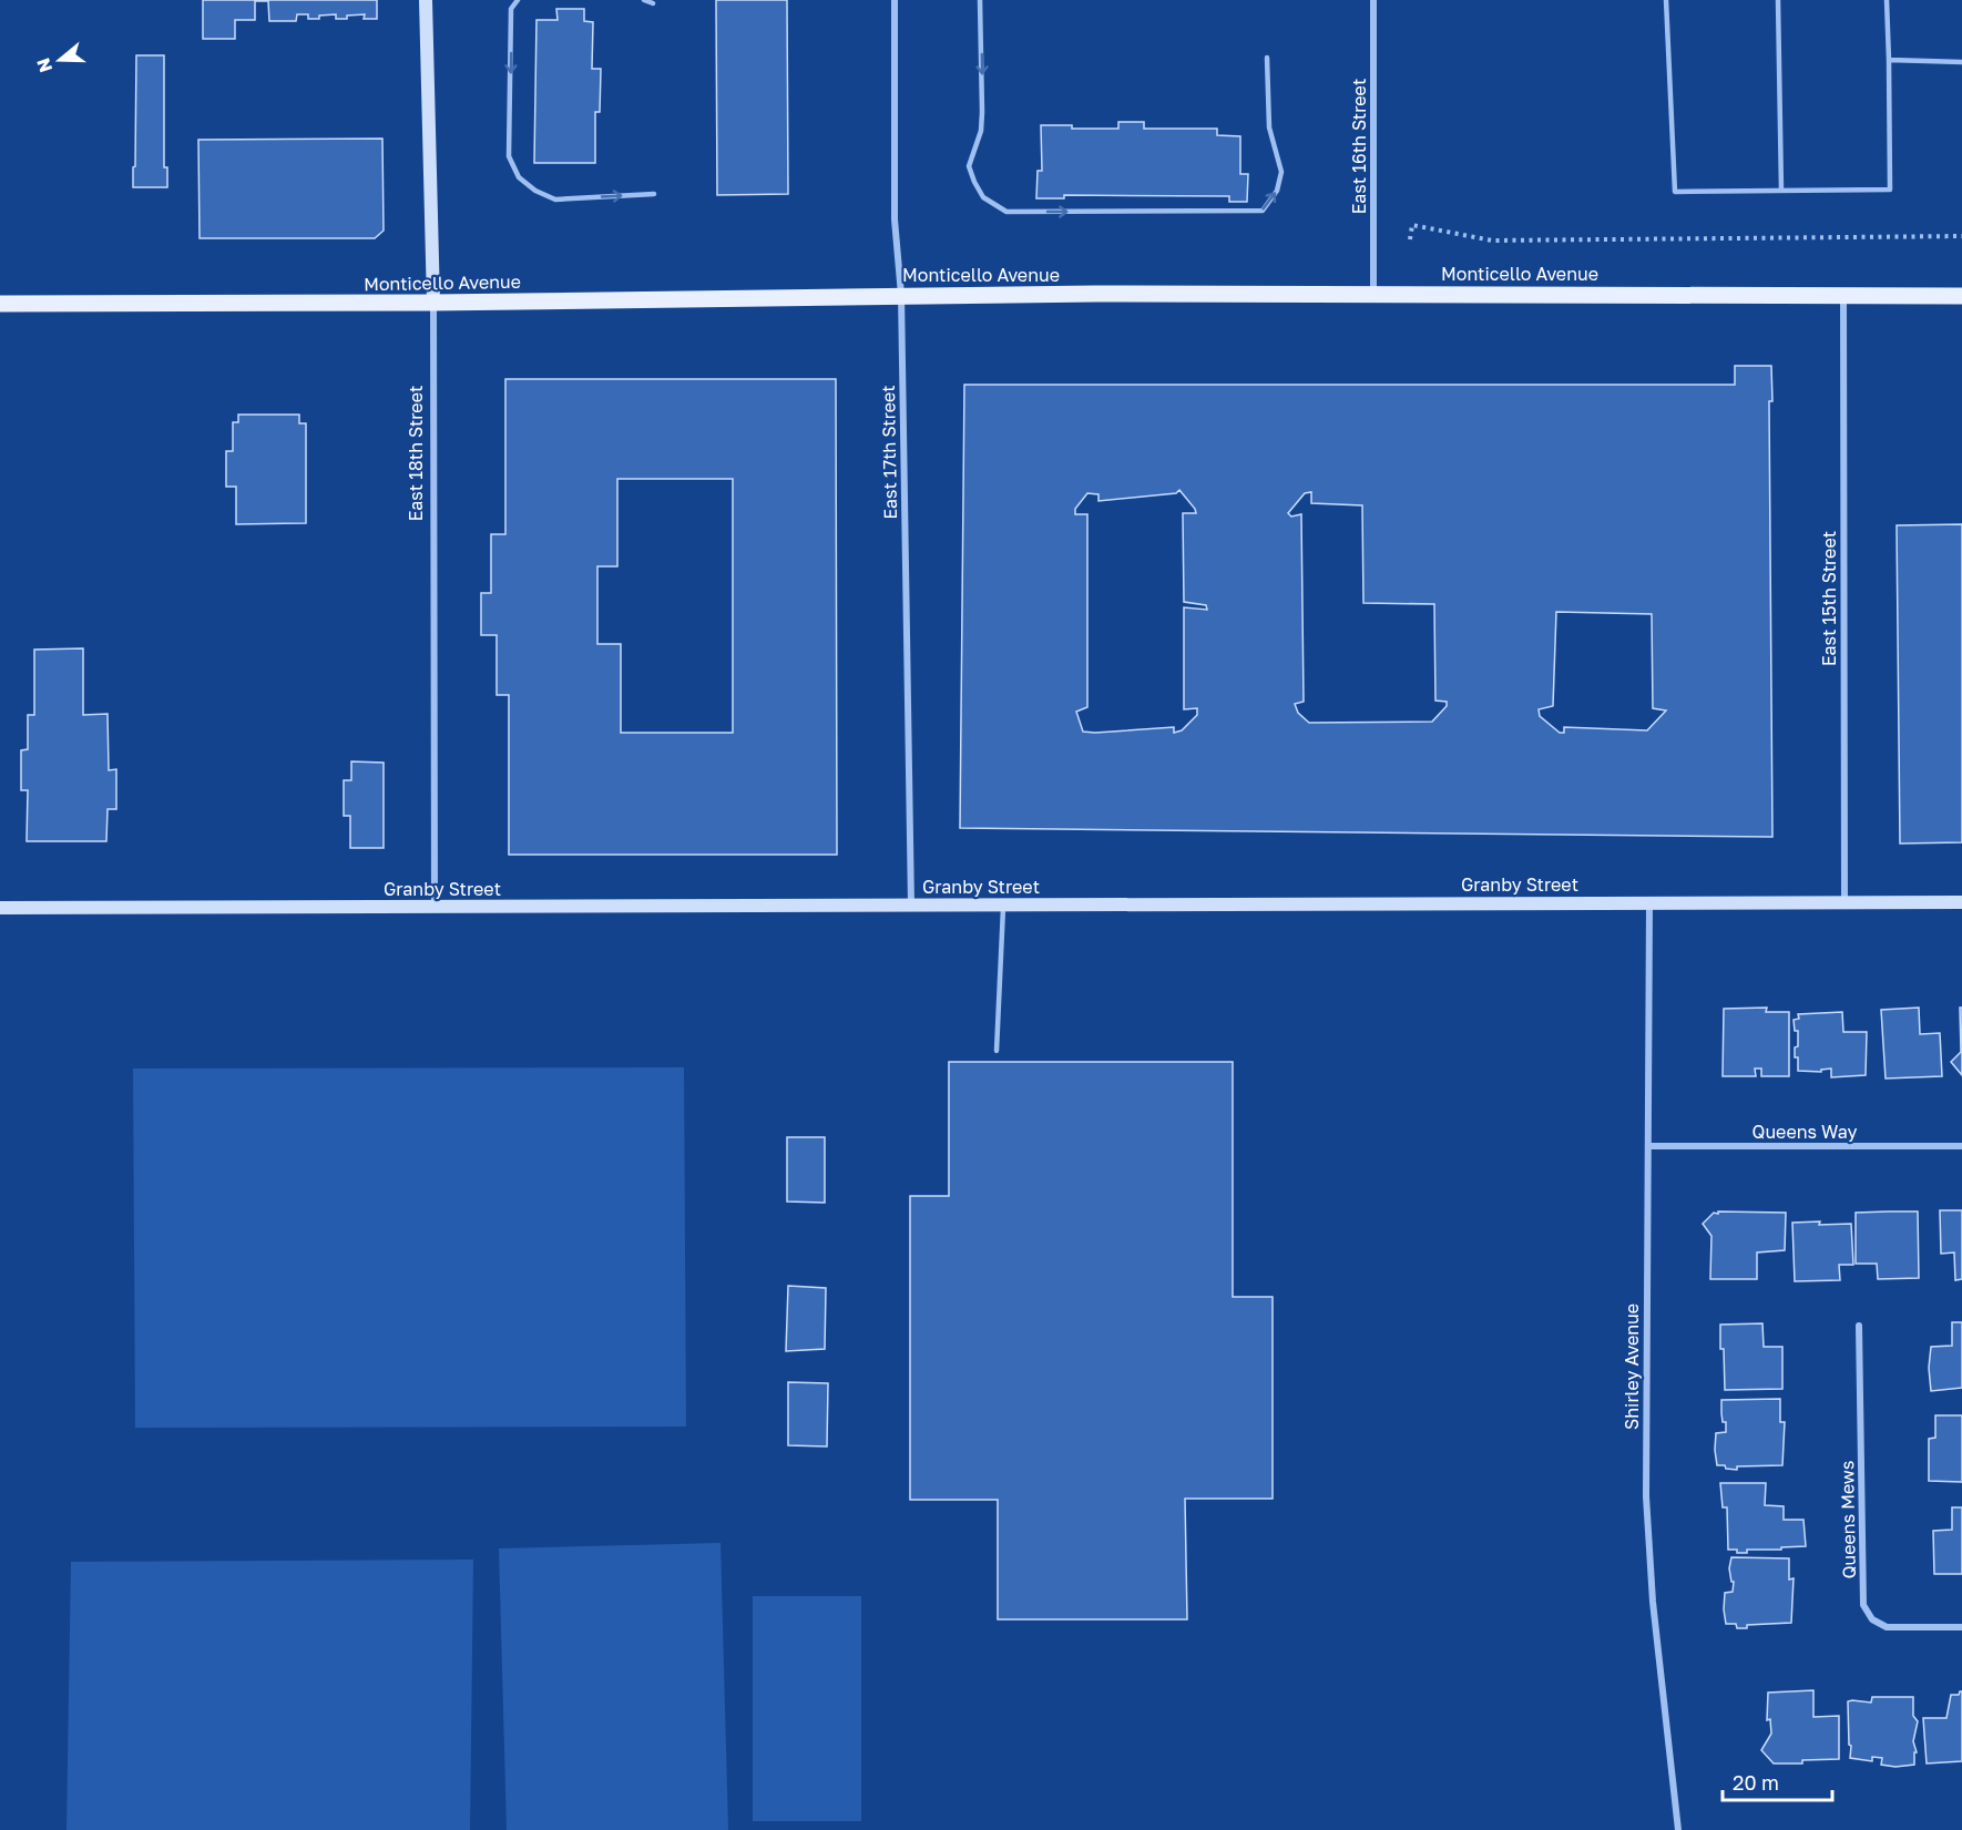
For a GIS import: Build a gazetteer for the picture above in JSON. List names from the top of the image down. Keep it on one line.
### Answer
{"streets":{"main road":["Monticello Avenue"],"street":["East 16th Street","East 17th Street","East 18th Street","East 15th Street","Granby Street","Queens Way","Shirley Avenue","Queens Mews"]},"crossings":[["East 16th Street","Monticello Avenue"],["Monticello Avenue","East 17th Street"],["Monticello Avenue","East 18th Street"],["Monticello Avenue","East 15th Street"],["East 17th Street","Granby Street"],["East 18th Street","Granby Street"],["East 15th Street","Granby Street"],["Granby Street","Shirley Avenue"],["Queens Way","Shirley Avenue"]],"scale_bar":"20 m","north":"left"}
